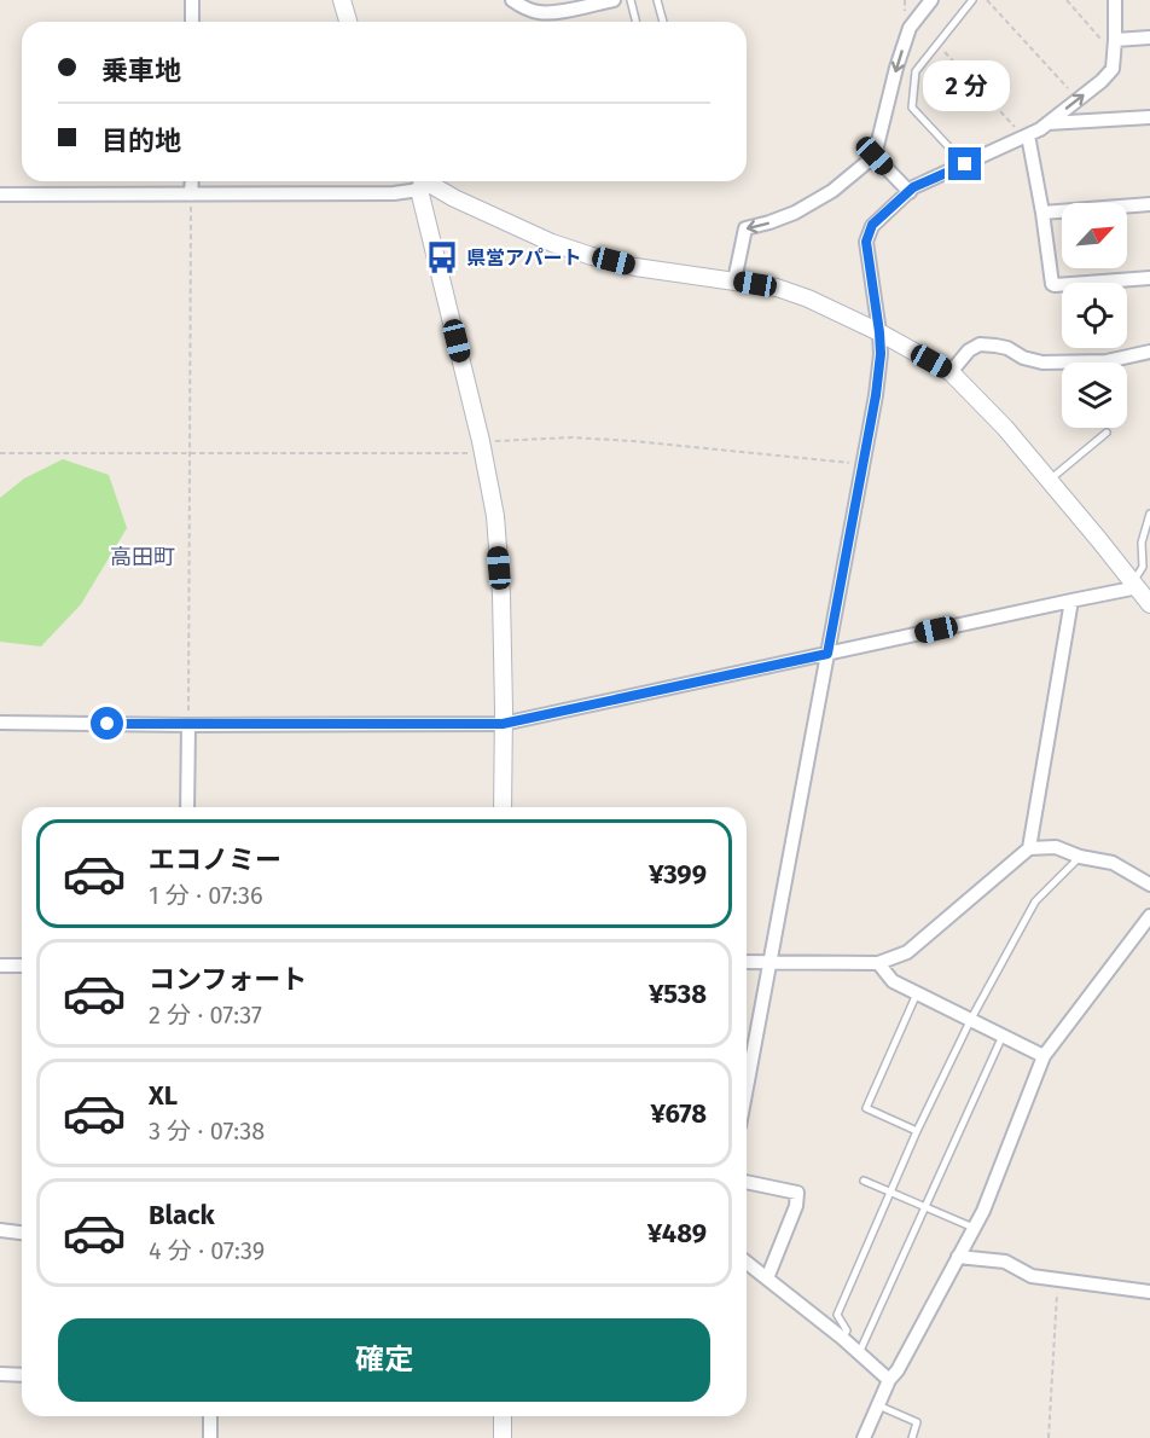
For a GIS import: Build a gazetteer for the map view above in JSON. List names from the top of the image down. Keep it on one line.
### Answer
{"districts":["高田町"],"places":{"bus stop":["県営アパート"]},"north":"top right","page":{"banner":["乗車地","目的地"],"bubble":"2 分","list":[{"name":"エコノミー","note":"1 分 · 07:36","value":"¥399"},{"name":"コンフォート","note":"2 分 · 07:37","value":"¥538"},{"name":"XL","note":"3 分 · 07:38","value":"¥678"},{"name":"Black","note":"4 分 · 07:39","value":"¥489"}],"buttons":"確定"}}
